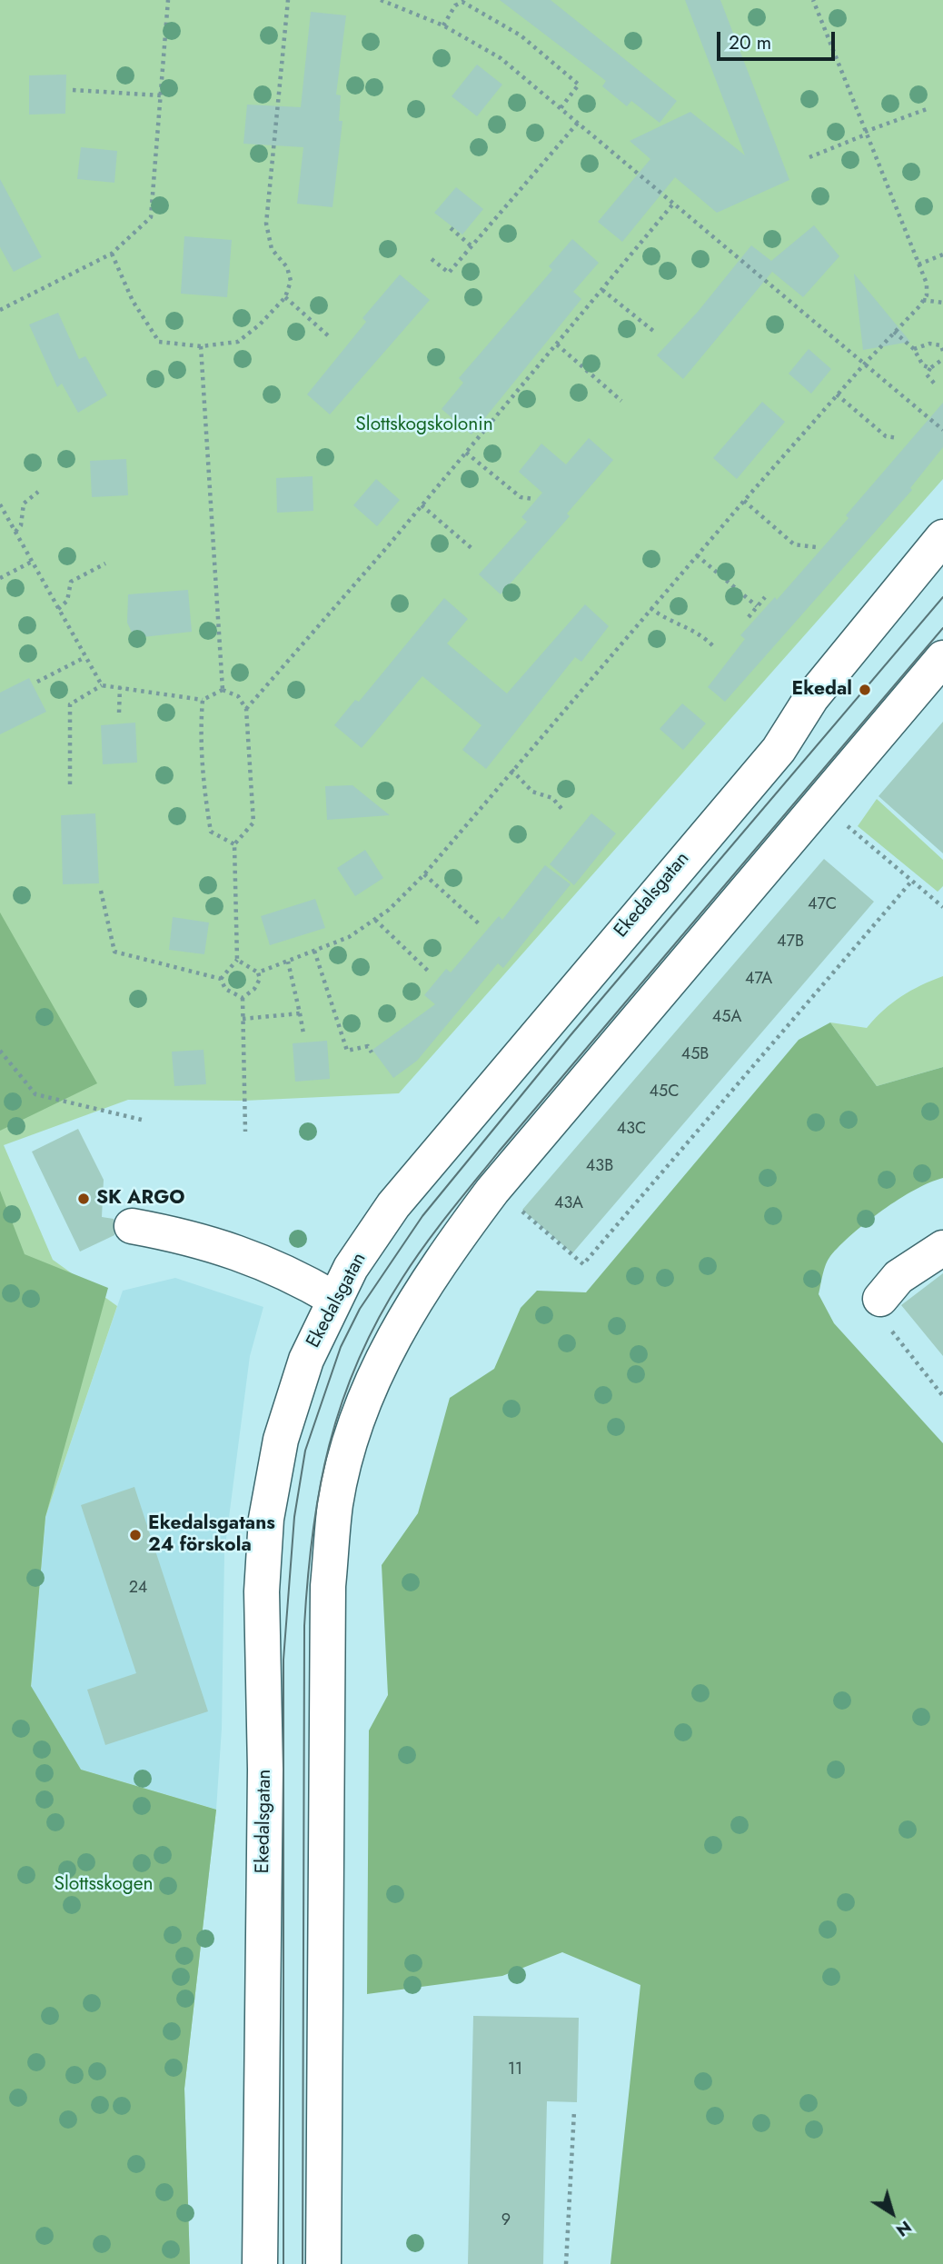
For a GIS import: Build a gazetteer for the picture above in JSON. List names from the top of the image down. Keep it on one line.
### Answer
{"streets":{"street":["Ekedalsgatan"]},"parks":["Slottskogskolonin","Slottsskogen"],"places":["Ekedal","SK ARGO","Ekedalsgatans 24 förskola"],"house_numbers":["47C","47B","47A","45A","45B","45C","43C","43B","43A","24","11","9"],"scale_bar":"20 m","north":"bottom right"}
